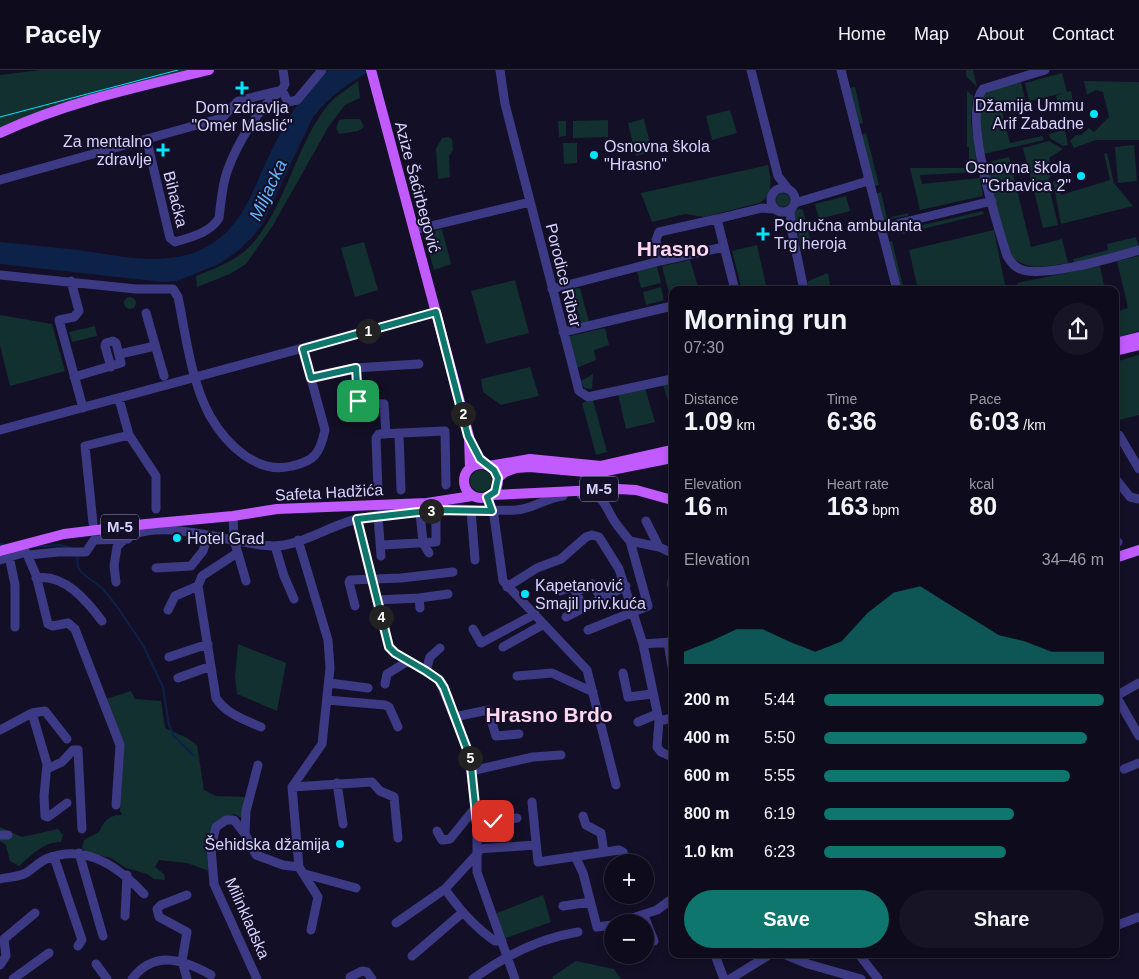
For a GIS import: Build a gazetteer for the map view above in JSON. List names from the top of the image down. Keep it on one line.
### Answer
{"streets":{"main road":["Azize Šaćirbegović","M-5","Safeta Hadžića"],"street":["Bihaćka","Porodice Ribar","Milinkladska"]},"crossings":[["Azize Šaćirbegović","M-5"],["Azize Šaćirbegović","Safeta Hadžića"],["M-5","Safeta Hadžića"]],"districts":["Hrasno","Hrasno Brdo"],"water":["Miljacka"],"places":{"health":["Dom zdravlja \"Omer Maslić\"","Za mentalno zdravlje","Područna ambulanta Trg heroja"],"other":["Džamija Ummu Arif Zabadne","Osnovna škola \"Hrasno\"","Osnovna škola \"Grbavica 2\"","Hotel Grad","Kapetanović Smajil priv.kuća","Šehidska džamija"]},"page":{"header":"Pacely","nav":["Home","Map","About","Contact"],"heading":["Morning run","07:30"],"pins":["1","2","3","4","5"],"stats":[["Distance","1.09 km"],["Time","6:36"],["Pace","6:03 /km"],["Elevation","16 m"],["Heart rate","163 bpm"],["kcal","80"]],"chart":["Elevation","34–46 m"],"list":[{"name":"200 m","note":"5:44"},{"name":"400 m","note":"5:50"},{"name":"600 m","note":"5:55"},{"name":"800 m","note":"6:19"},{"name":"1.0 km","note":"6:23"}],"map_buttons":["+","−"],"buttons":["Save","Share"]}}
